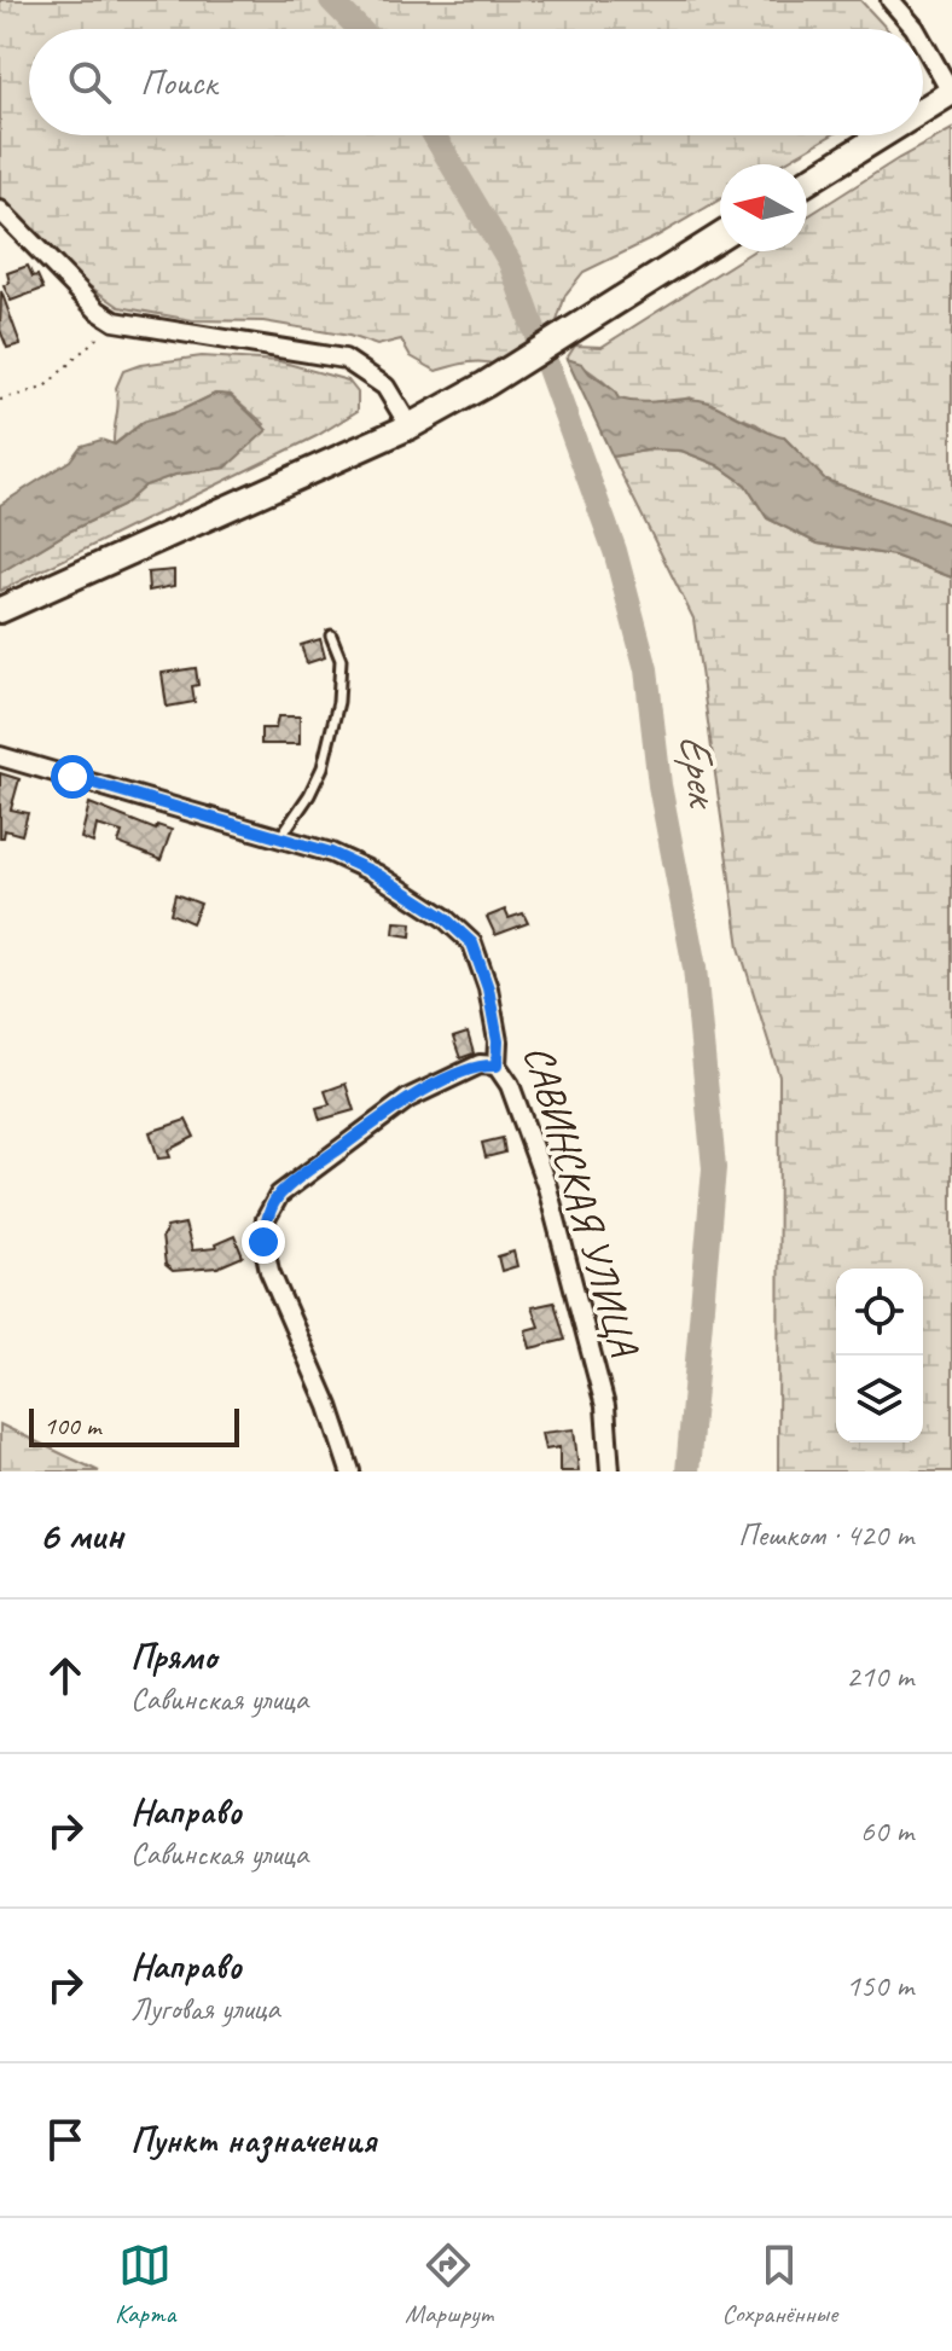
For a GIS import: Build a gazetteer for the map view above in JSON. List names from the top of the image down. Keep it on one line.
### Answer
{"streets":{"street":["САВИНСКАЯ УЛИЦА"]},"water":["Ерек"],"scale_bar":"100 m","north":"left","page":{"search":"Поиск","scale":"100 m","heading":["6 мин","Пешком · 420 m"],"list":[["Прямо","Савинская улица","210 m"],["Направо","Савинская улица","60 m"],["Направо","Луговая улица","150 m"],"Пункт назначения"],"nav":["Карта","Маршрут","Сохранённые"]}}
